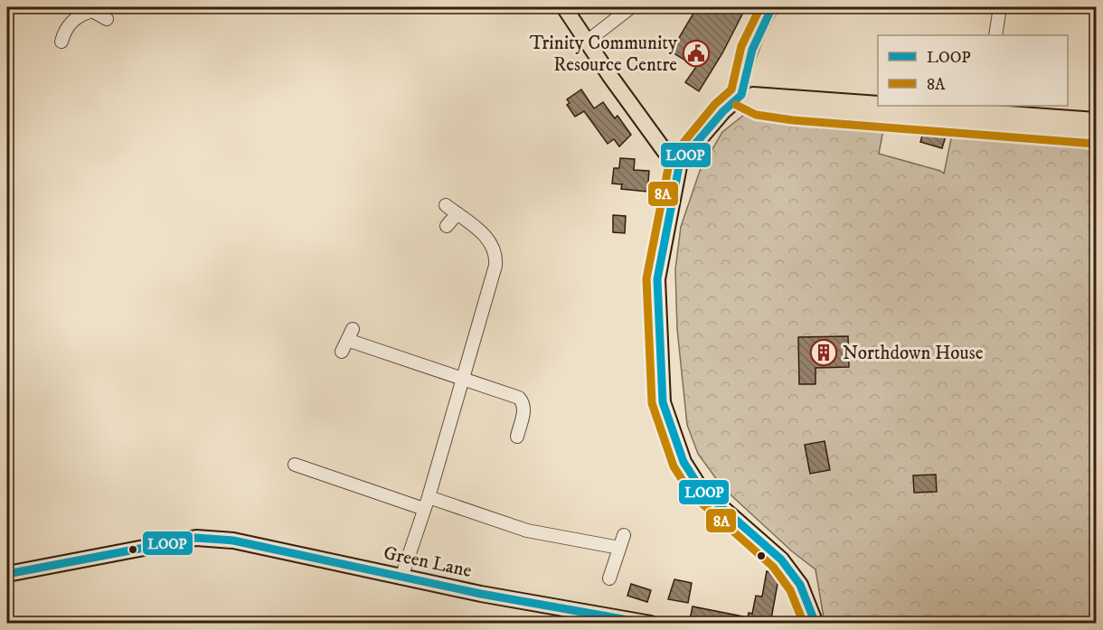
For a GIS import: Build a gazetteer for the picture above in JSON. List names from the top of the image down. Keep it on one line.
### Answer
{"streets":{"main road":["Green Lane"]},"places":{"public building":["Trinity Community Resource Centre"],"building":["Northdown House"]},"lines":["transit line LOOP","transit line 8A"],"legend":["LOOP","8A"]}
